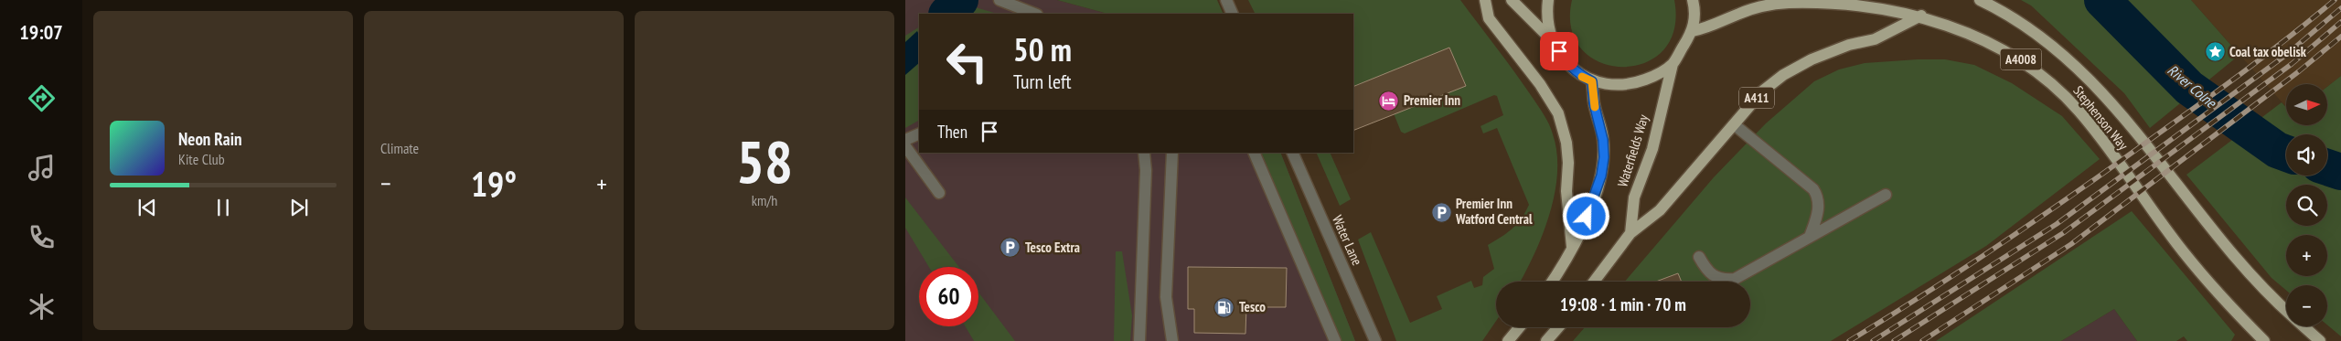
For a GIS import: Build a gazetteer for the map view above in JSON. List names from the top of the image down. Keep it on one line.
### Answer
{"streets":{"main road":["A4008","A411","Stephenson Way","Waterfields Way"],"street":["Water Lane"]},"crossings":[["A411","Stephenson Way"],["A411","Waterfields Way"]],"water":["River Colne"],"places":{"place":["Coal tax obelisk"],"hotel":["Premier Inn"],"parking":["Premier Inn Watford Central","Tesco Extra"],"fuel station":["Tesco"]},"north":"right","page":{"tabs":"19:07","tile":["Climate",["58","km/h"]],"turn":["50 m","Turn left"],"map_buttons":["+","−"],"then":"Then","song":["Neon Rain","Kite Club"],"heat":["−","19°","+"],"limit":"60","trip":"19:08 · 1 min · 70 m"}}
